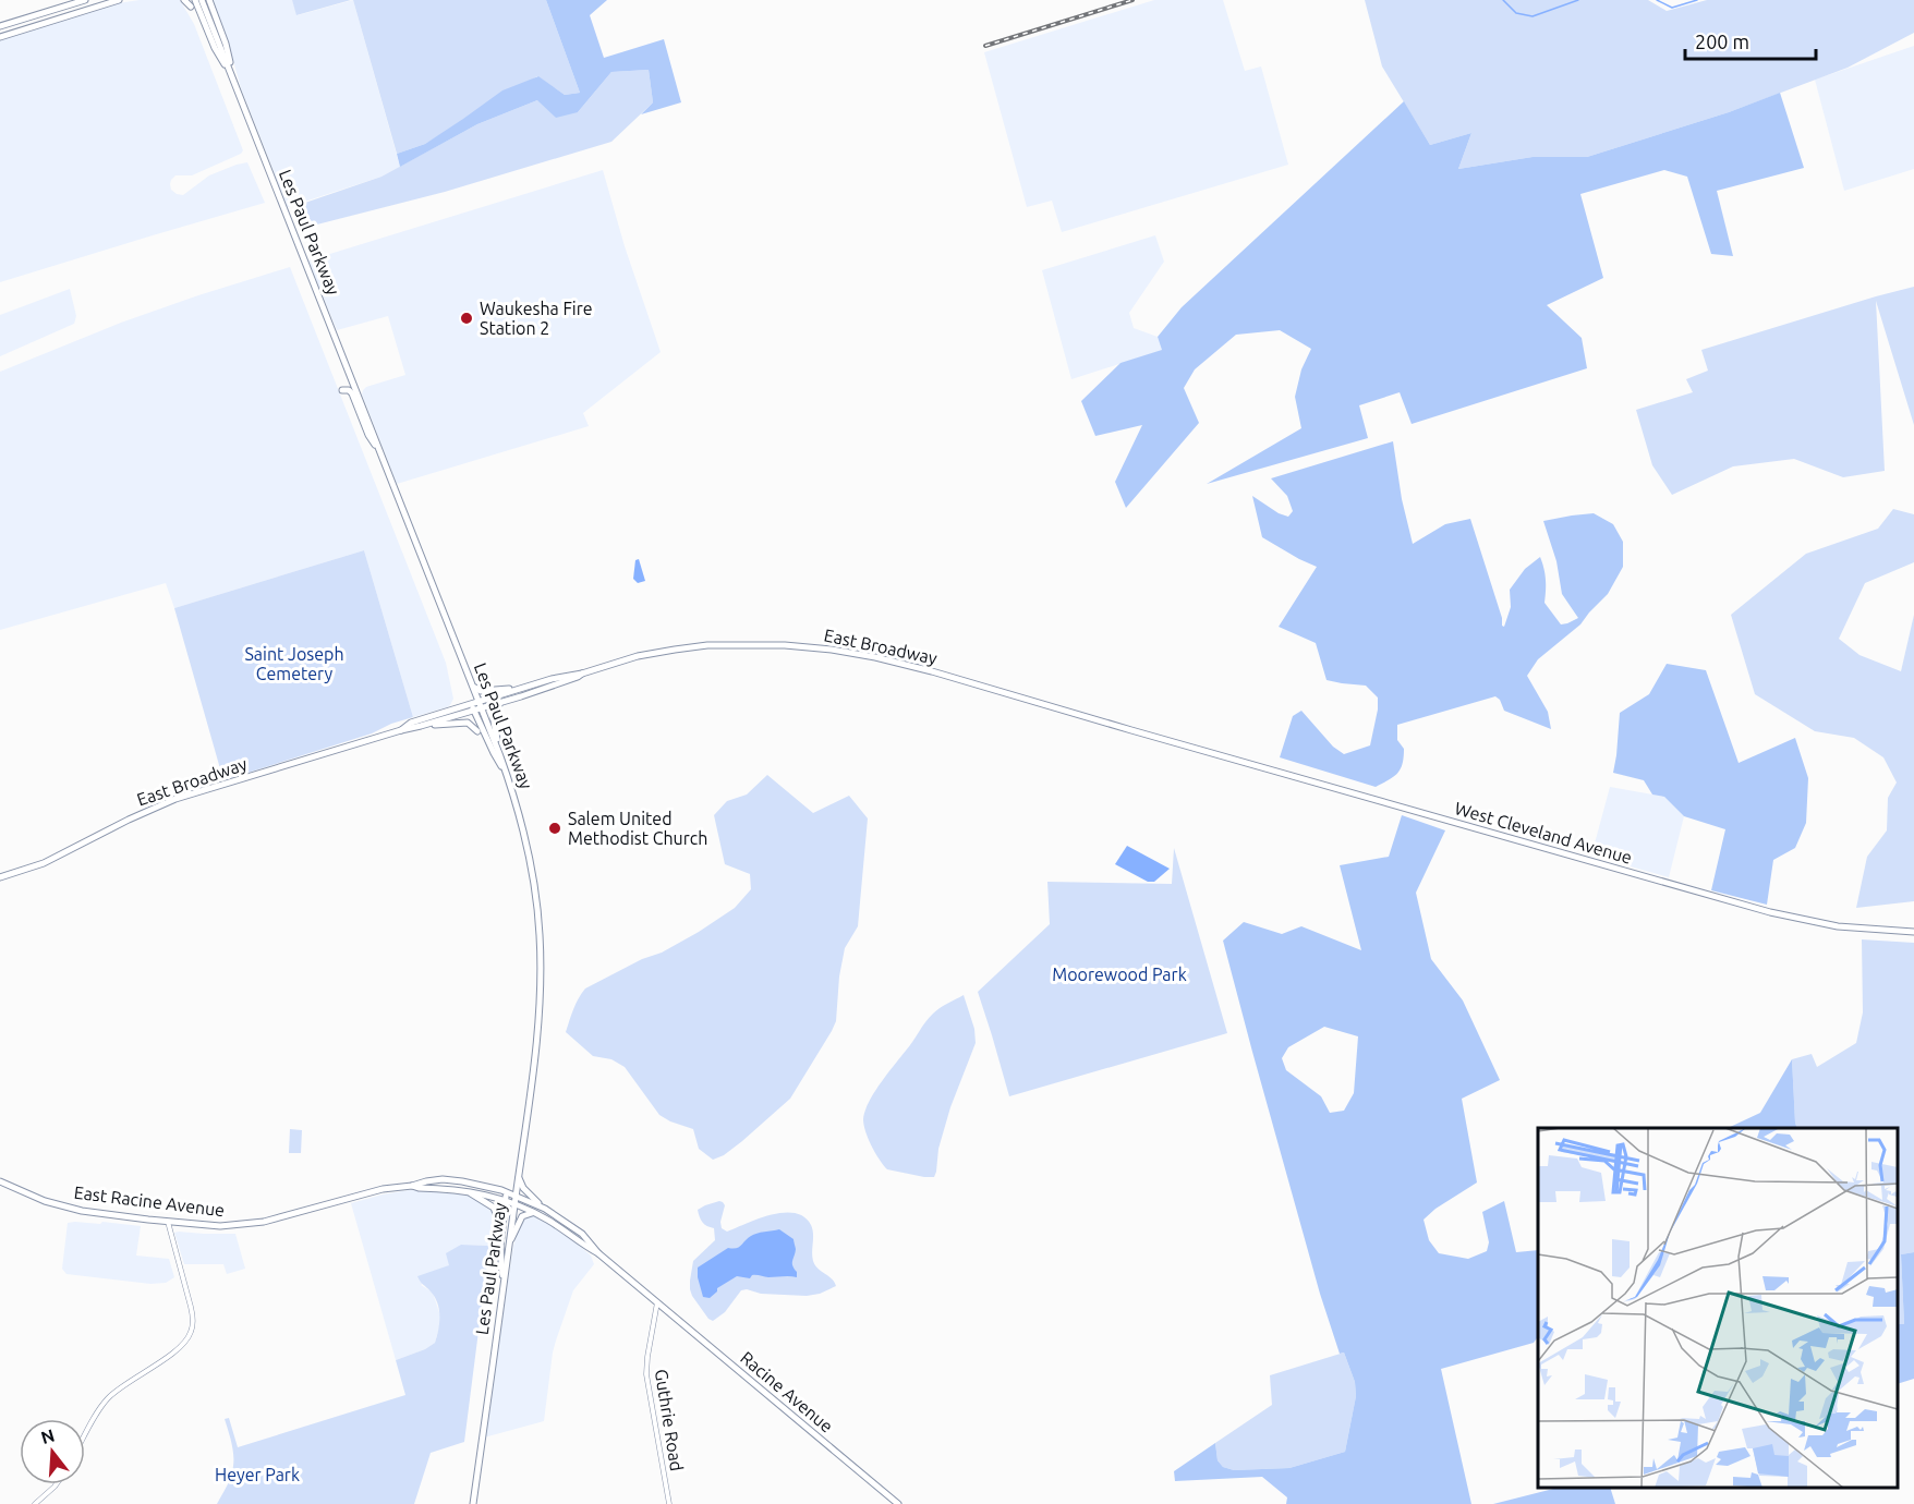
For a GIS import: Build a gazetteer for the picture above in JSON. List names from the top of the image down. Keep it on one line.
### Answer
{"streets":{"main road":["Les Paul Parkway","East Broadway","West Cleveland Avenue","East Racine Avenue","Racine Avenue"],"street":["Guthrie Road"]},"crossings":[["Les Paul Parkway","East Broadway"],["Les Paul Parkway","East Racine Avenue"],["East Broadway","West Cleveland Avenue"],["East Racine Avenue","Racine Avenue"],["East Racine Avenue","Guthrie Road"],["Racine Avenue","Guthrie Road"]],"parks":["Saint Joseph Cemetery","Moorewood Park","Heyer Park"],"places":["Waukesha Fire Station 2","Salem United Methodist Church"],"scale_bar":"200 m","north":"top"}
